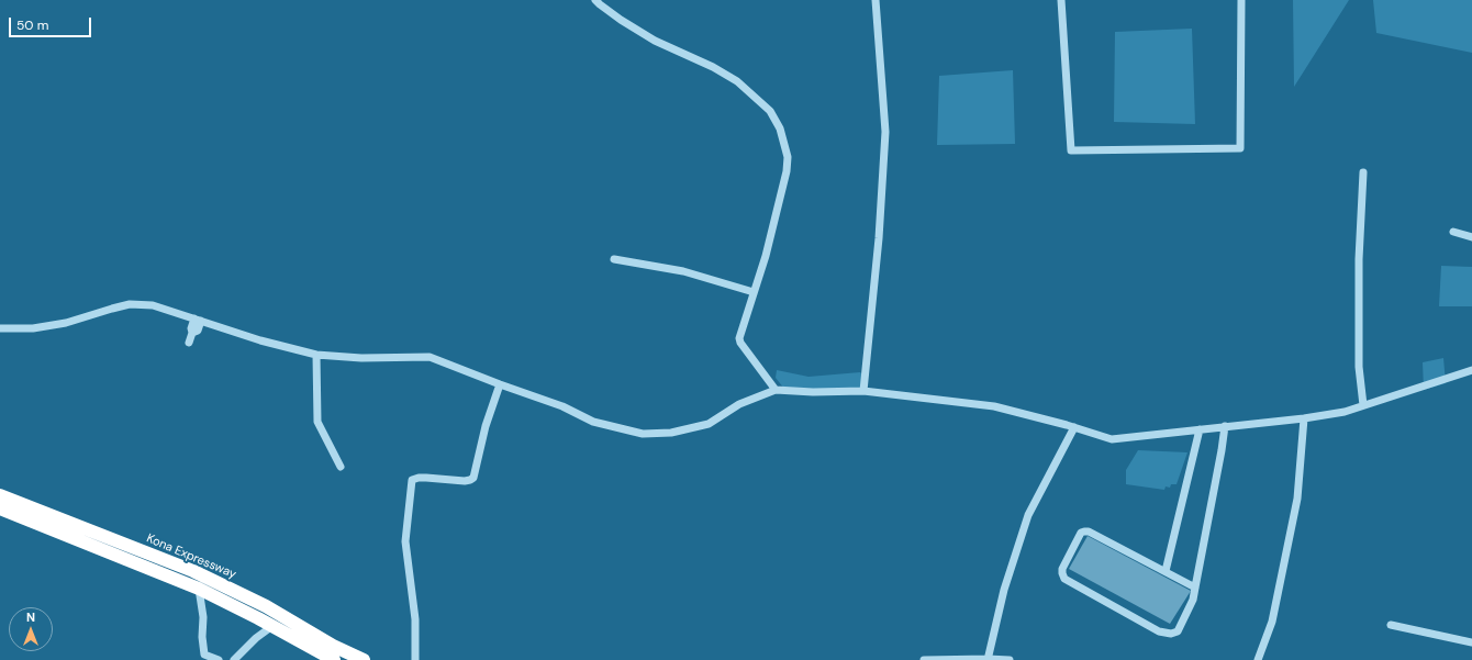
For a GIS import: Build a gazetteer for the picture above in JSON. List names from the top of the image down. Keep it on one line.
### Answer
{"streets":{"highway":["Kona Expressway"]},"scale_bar":"50 m","north":"top"}
